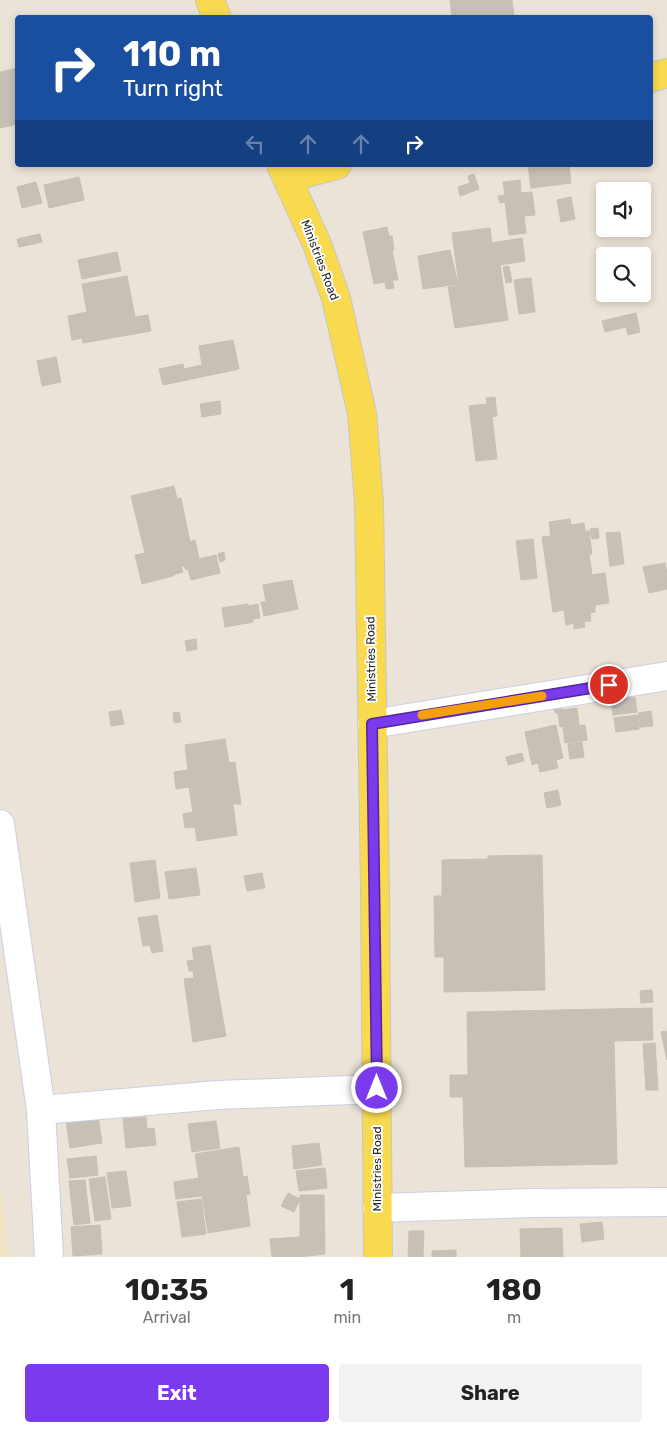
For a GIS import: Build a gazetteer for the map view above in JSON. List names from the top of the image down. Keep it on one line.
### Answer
{"streets":{"main road":["Ministries Road"]},"page":{"turn":["110 m","Turn right"],"eta":["10:35","Arrival","1","min","180","m"],"buttons":["Exit","Share"]}}
